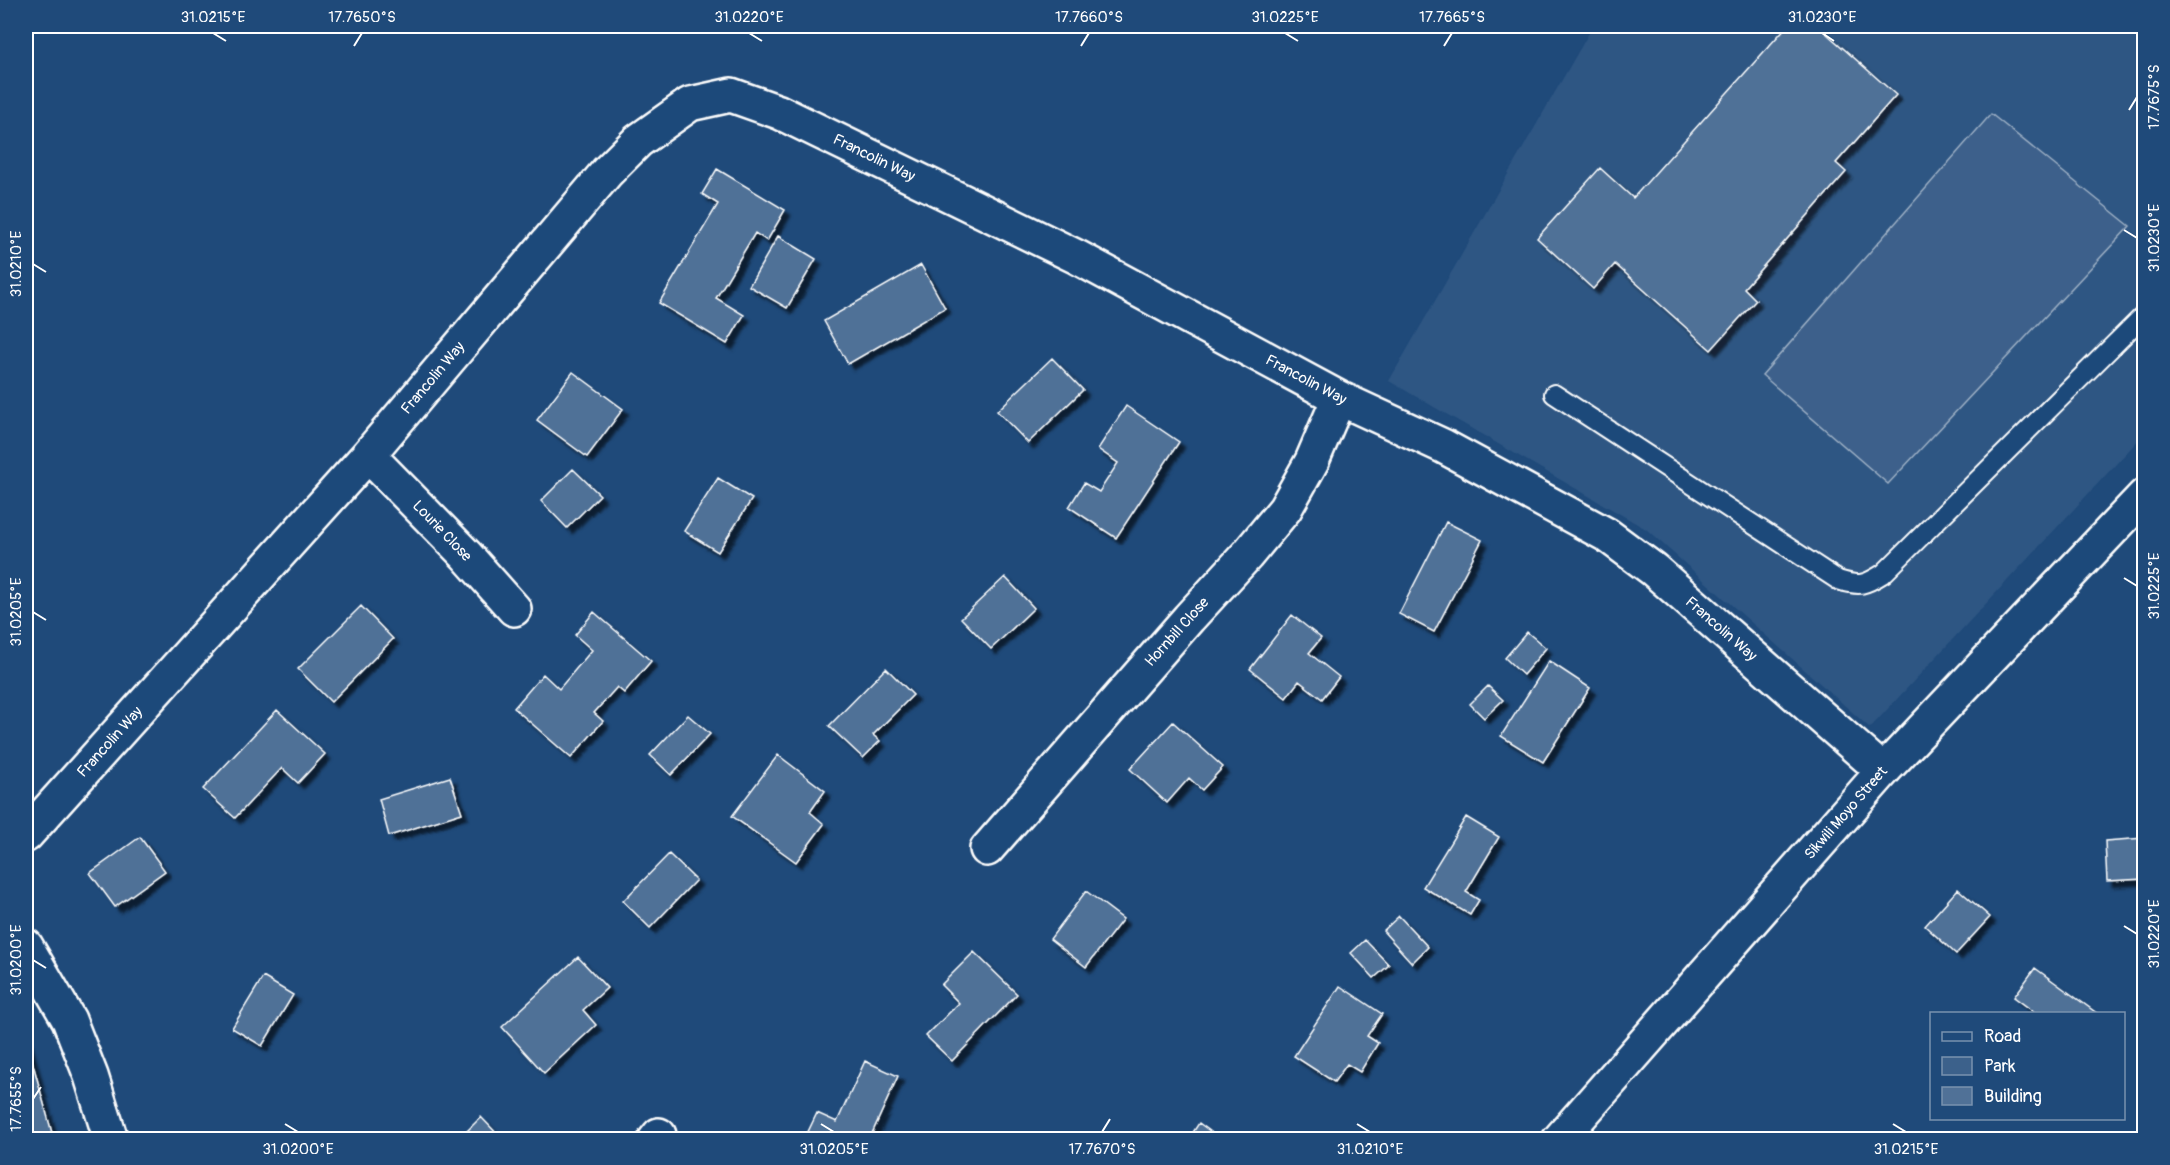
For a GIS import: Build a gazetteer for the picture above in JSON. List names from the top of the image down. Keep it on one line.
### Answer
{"streets":{"street":["Francolin Way","Lourie Close","Hornbill Close","Sikwili Moyo Street"]},"crossings":[["Francolin Way","Lourie Close"],["Francolin Way","Hornbill Close"],["Francolin Way","Sikwili Moyo Street"]],"legend":["Road","Park","Building"],"coordinates":["31.0215°E","17.7650°S","31.0220°E","17.7660°S","31.0225°E","17.7665°S","31.0230°E","17.7675°S","31.0210°E","31.0205°E","31.0200°E","17.7655°S","17.7670°S"]}
